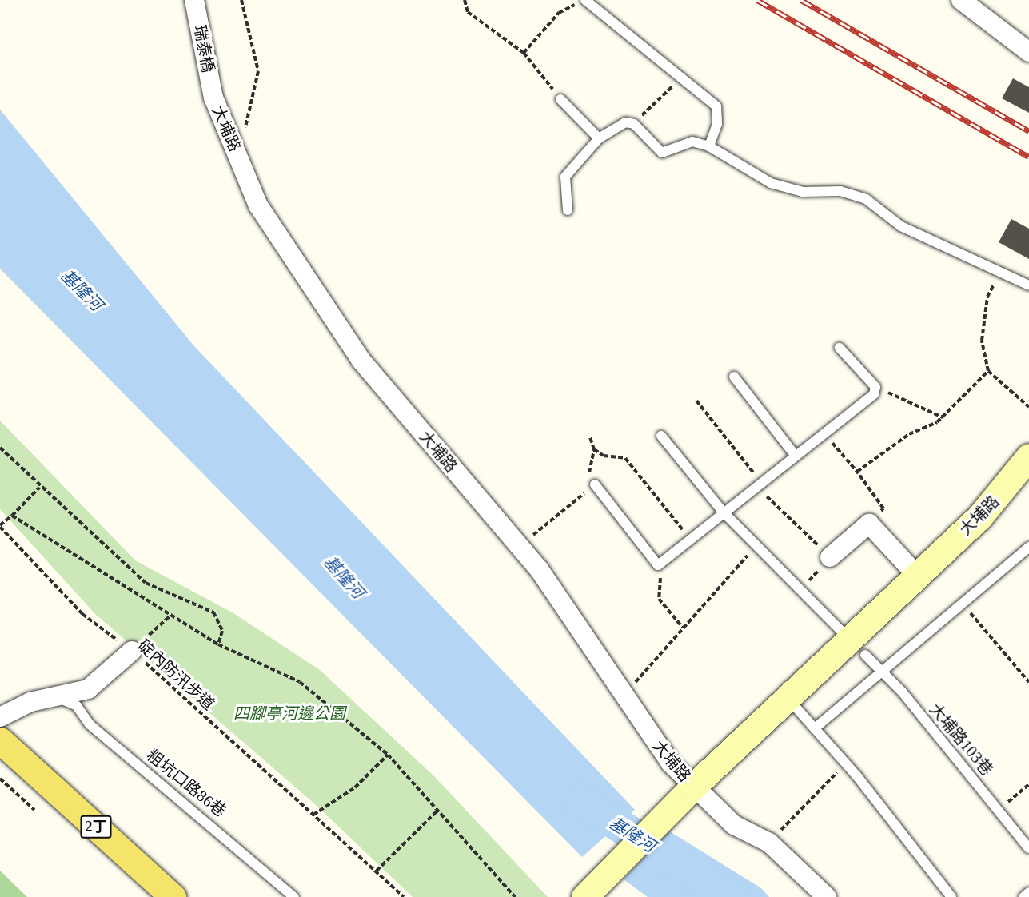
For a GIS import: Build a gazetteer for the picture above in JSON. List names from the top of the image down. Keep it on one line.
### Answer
{"streets":{"main road":["2丁"],"street":["瑞泰橋","大埔路"],"lane":["大埔路103巷","粗坑口路86巷"],"path":["碇內防汛步道"]},"crossings":[["瑞泰橋","大埔路"],["大埔路","大埔路103巷"]],"water":["基隆河"],"parks":["四腳亭河邊公園"]}
